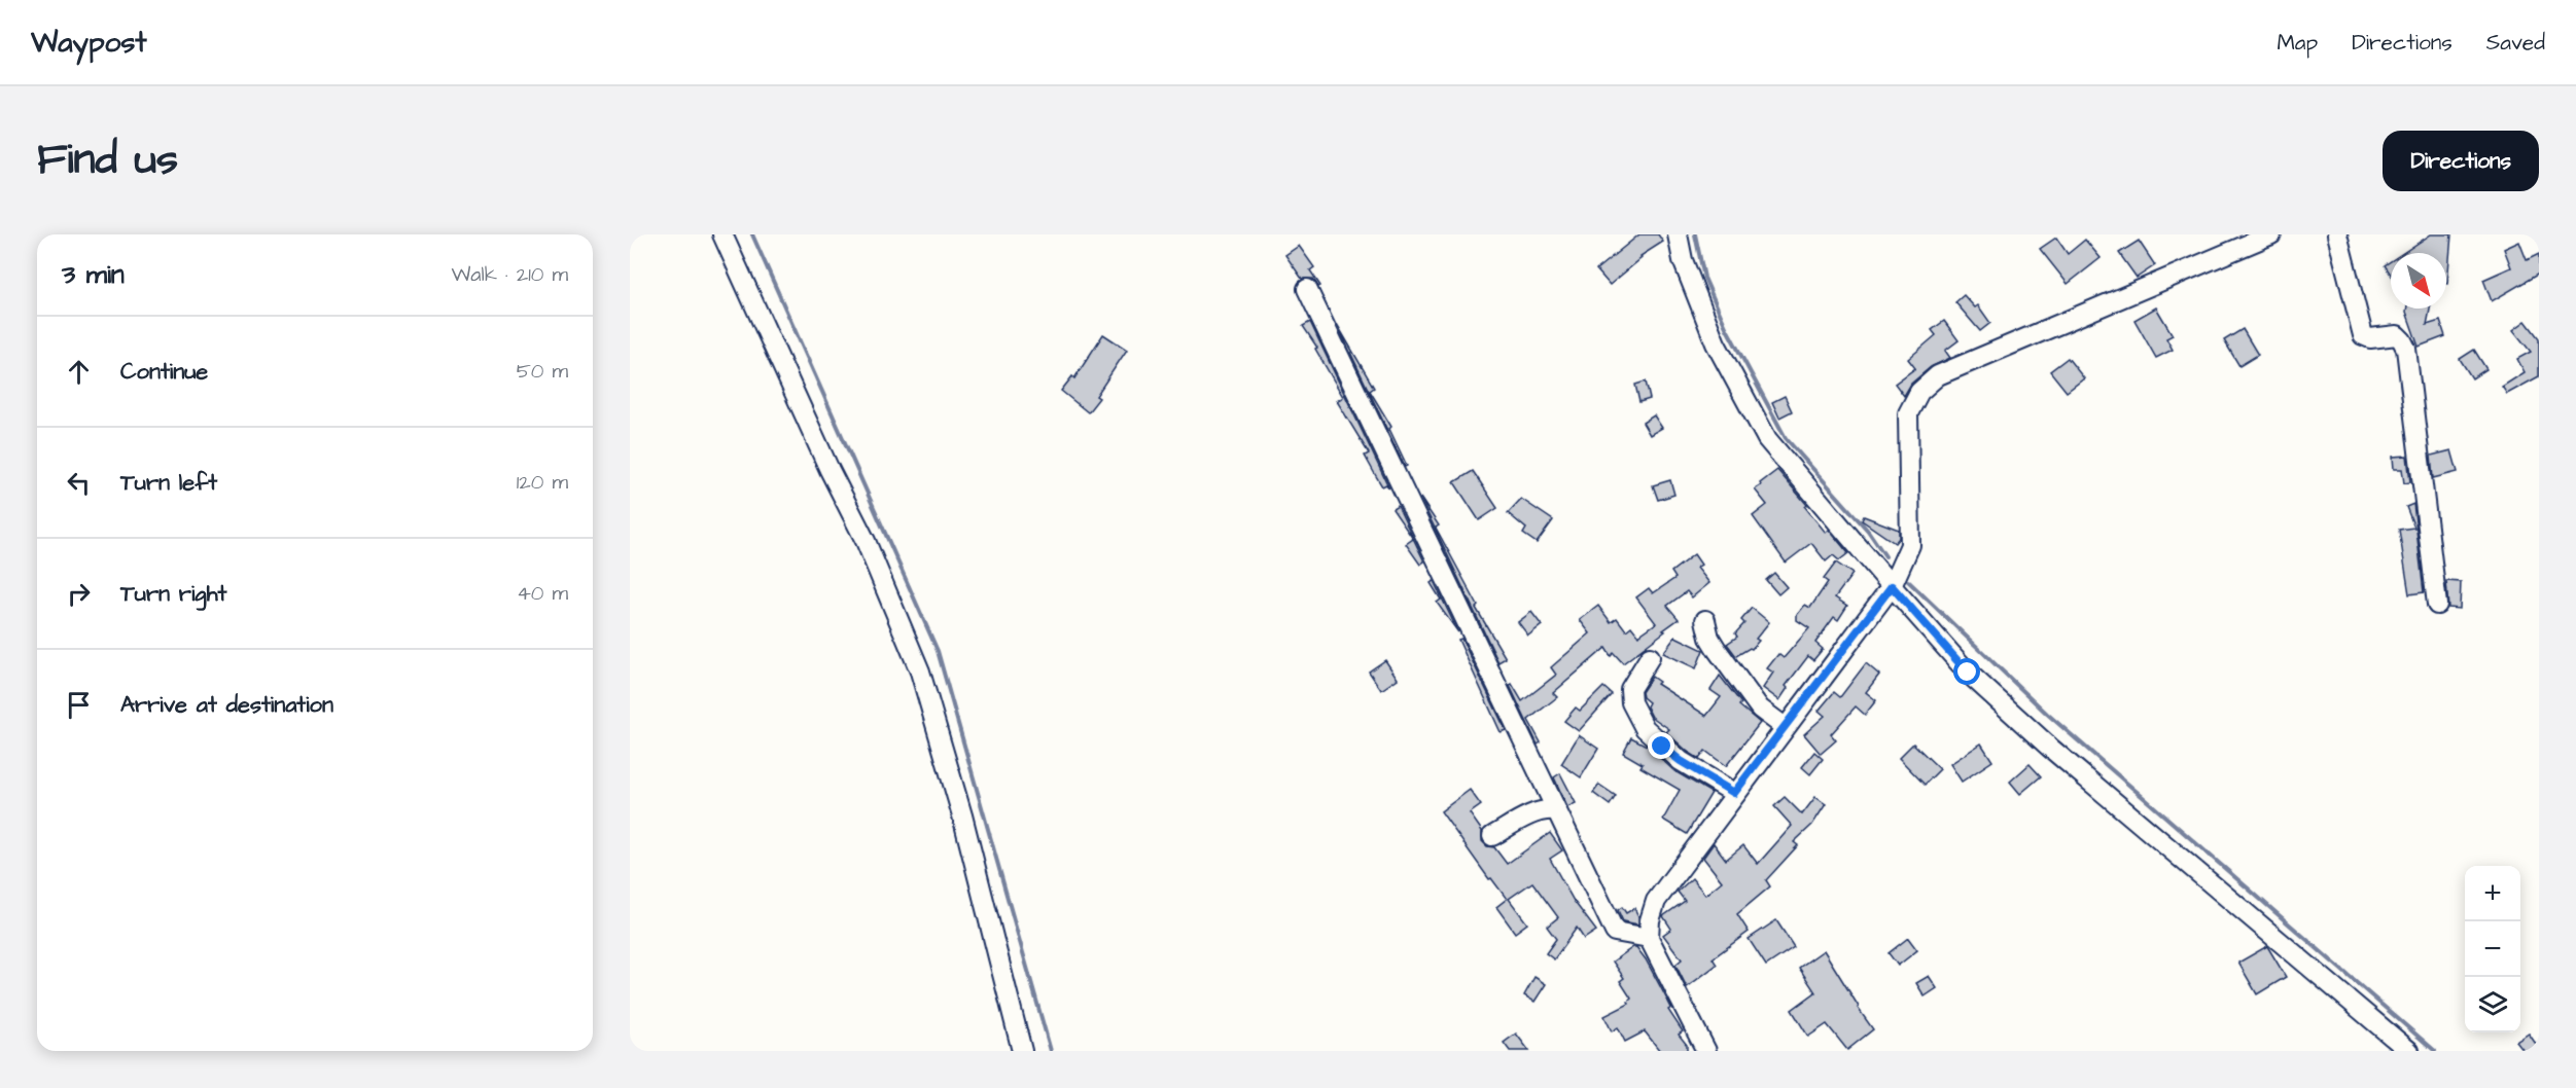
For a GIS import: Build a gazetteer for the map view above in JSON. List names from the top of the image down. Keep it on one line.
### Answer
{"north":"bottom right","page":{"header":"Waypost","nav":["Map","Directions","Saved"],"title":"Find us","buttons":"Directions","heading":["3 min","Walk · 210 m"],"list":[["Continue","50 m"],["Turn left","120 m"],["Turn right","40 m"],"Arrive at destination"],"map_buttons":["+","−"]}}
